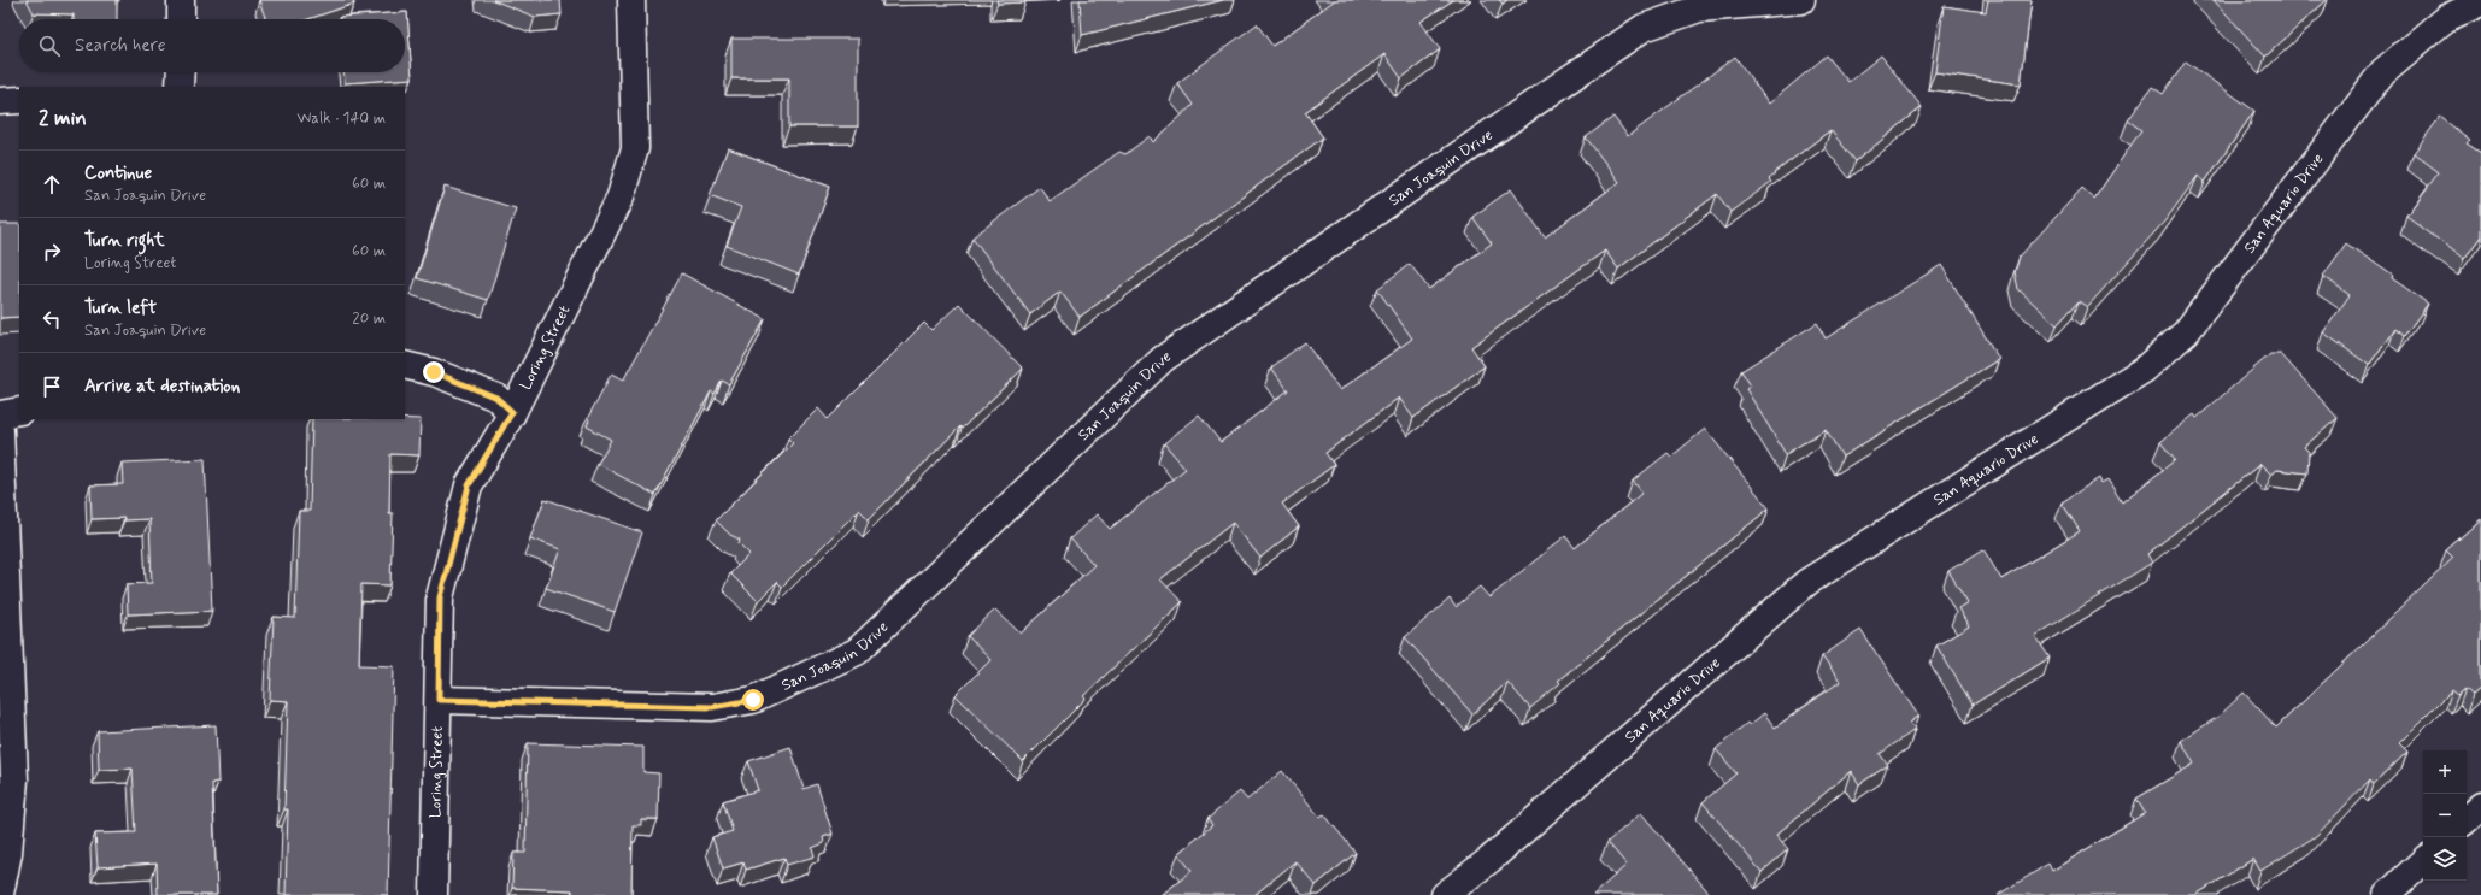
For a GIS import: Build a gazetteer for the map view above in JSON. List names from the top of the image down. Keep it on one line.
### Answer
{"streets":{"street":["San Joaquin Drive","San Aquario Drive","Loring Street"]},"crossings":[["San Joaquin Drive","Loring Street"]],"page":{"search":"Search here","heading":["2 min","Walk · 140 m"],"list":[["Continue","San Joaquin Drive","60 m"],["Turn right","Loring Street","60 m"],["Turn left","San Joaquin Drive","20 m"],"Arrive at destination"],"map_buttons":["+","−"]}}
